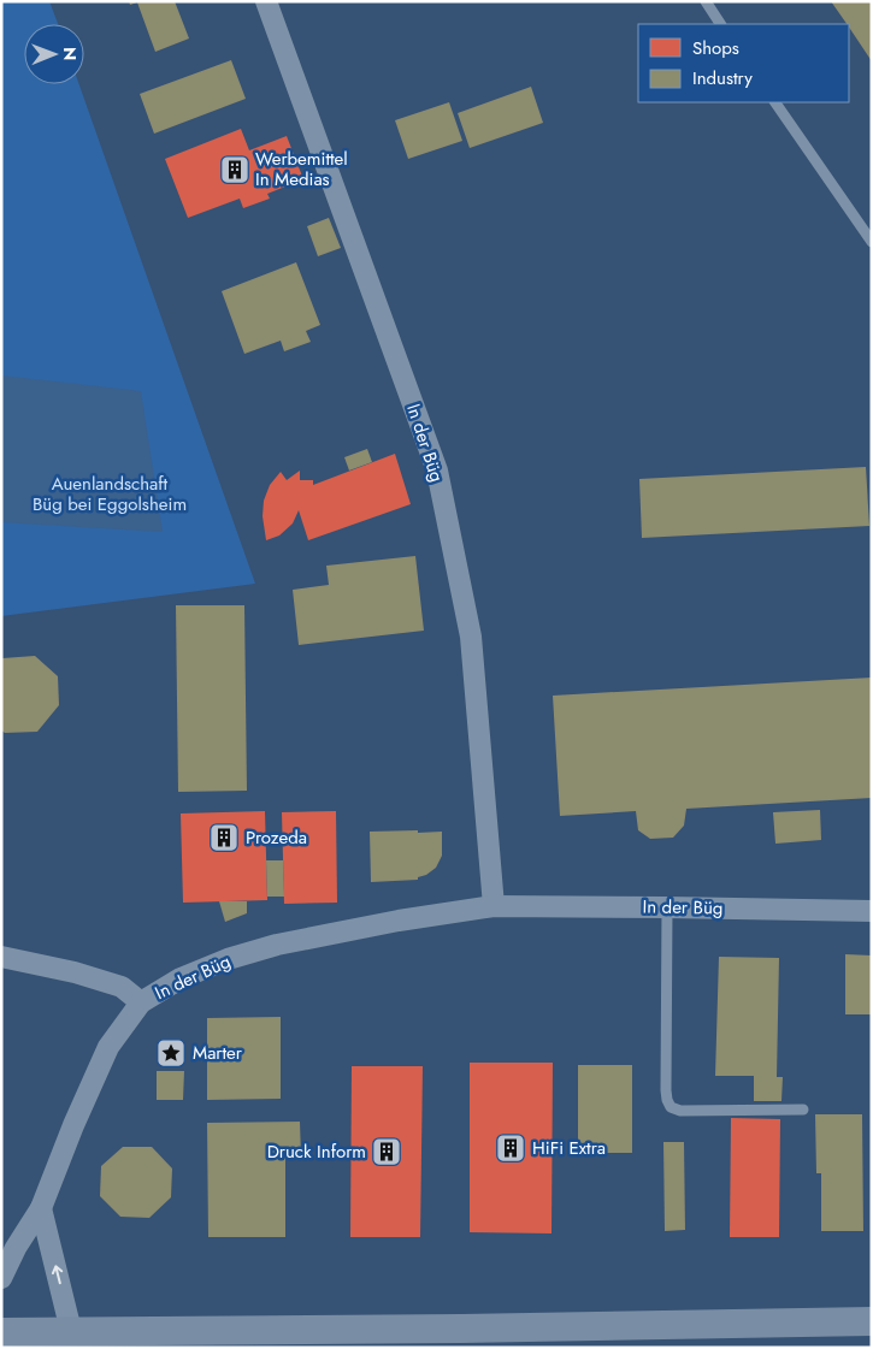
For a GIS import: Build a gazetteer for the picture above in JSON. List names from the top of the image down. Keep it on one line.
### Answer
{"streets":{"street":["In der Büg"]},"parks":["Auenlandschaft Büg bei Eggolsheim"],"places":{"building":["Werbemittel In Medias","Prozeda","HiFi Extra","Druck Inform"],"place":["Marter"]},"legend":["Shops","Industry"],"north":"right"}
